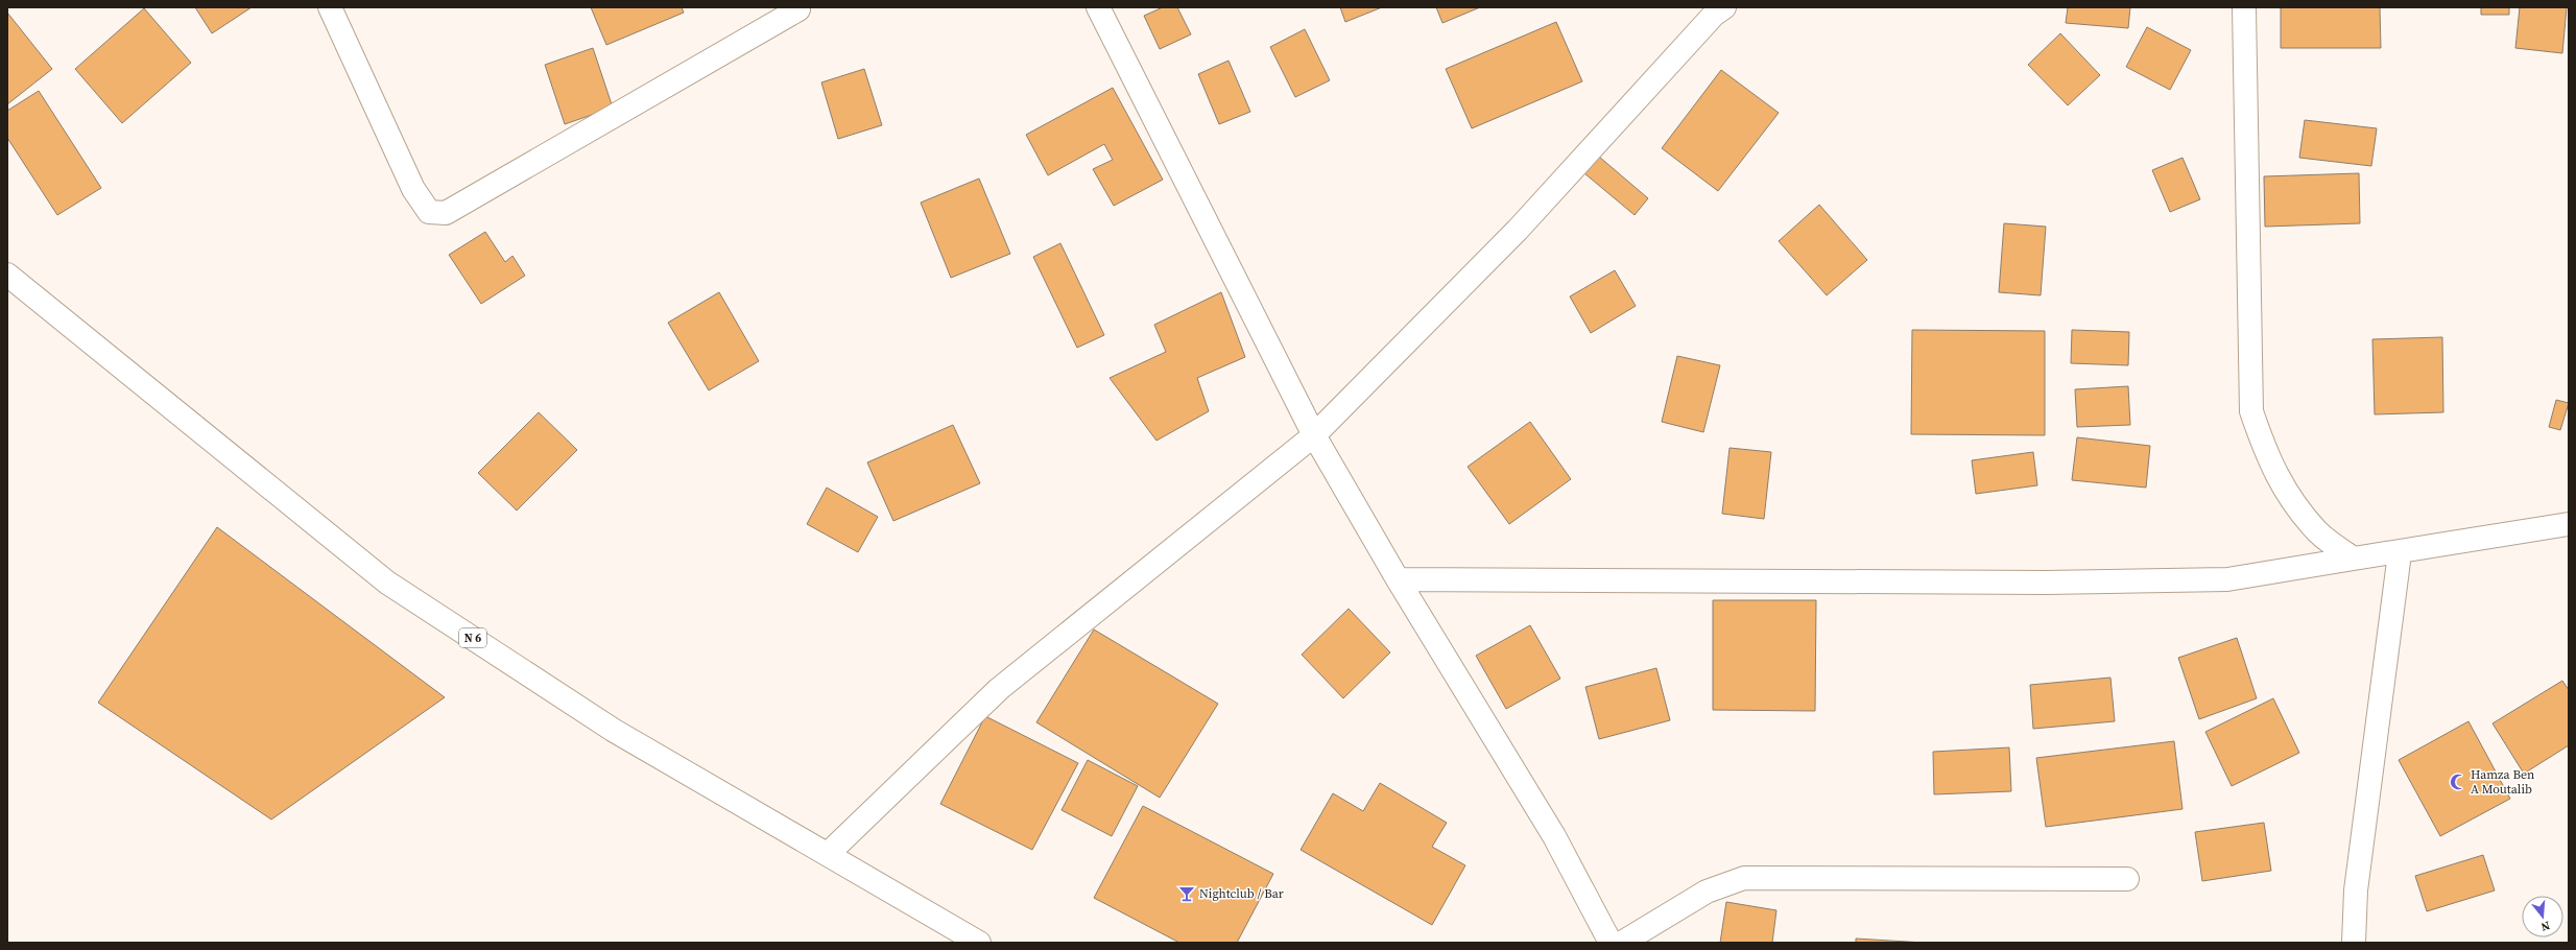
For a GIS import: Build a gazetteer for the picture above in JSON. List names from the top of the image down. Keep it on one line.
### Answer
{"streets":{"street":["N 6"]},"places":{"mosque":["Hamza Ben A Moutalib"],"bar":["Nightclub / Bar"]},"north":"bottom"}
